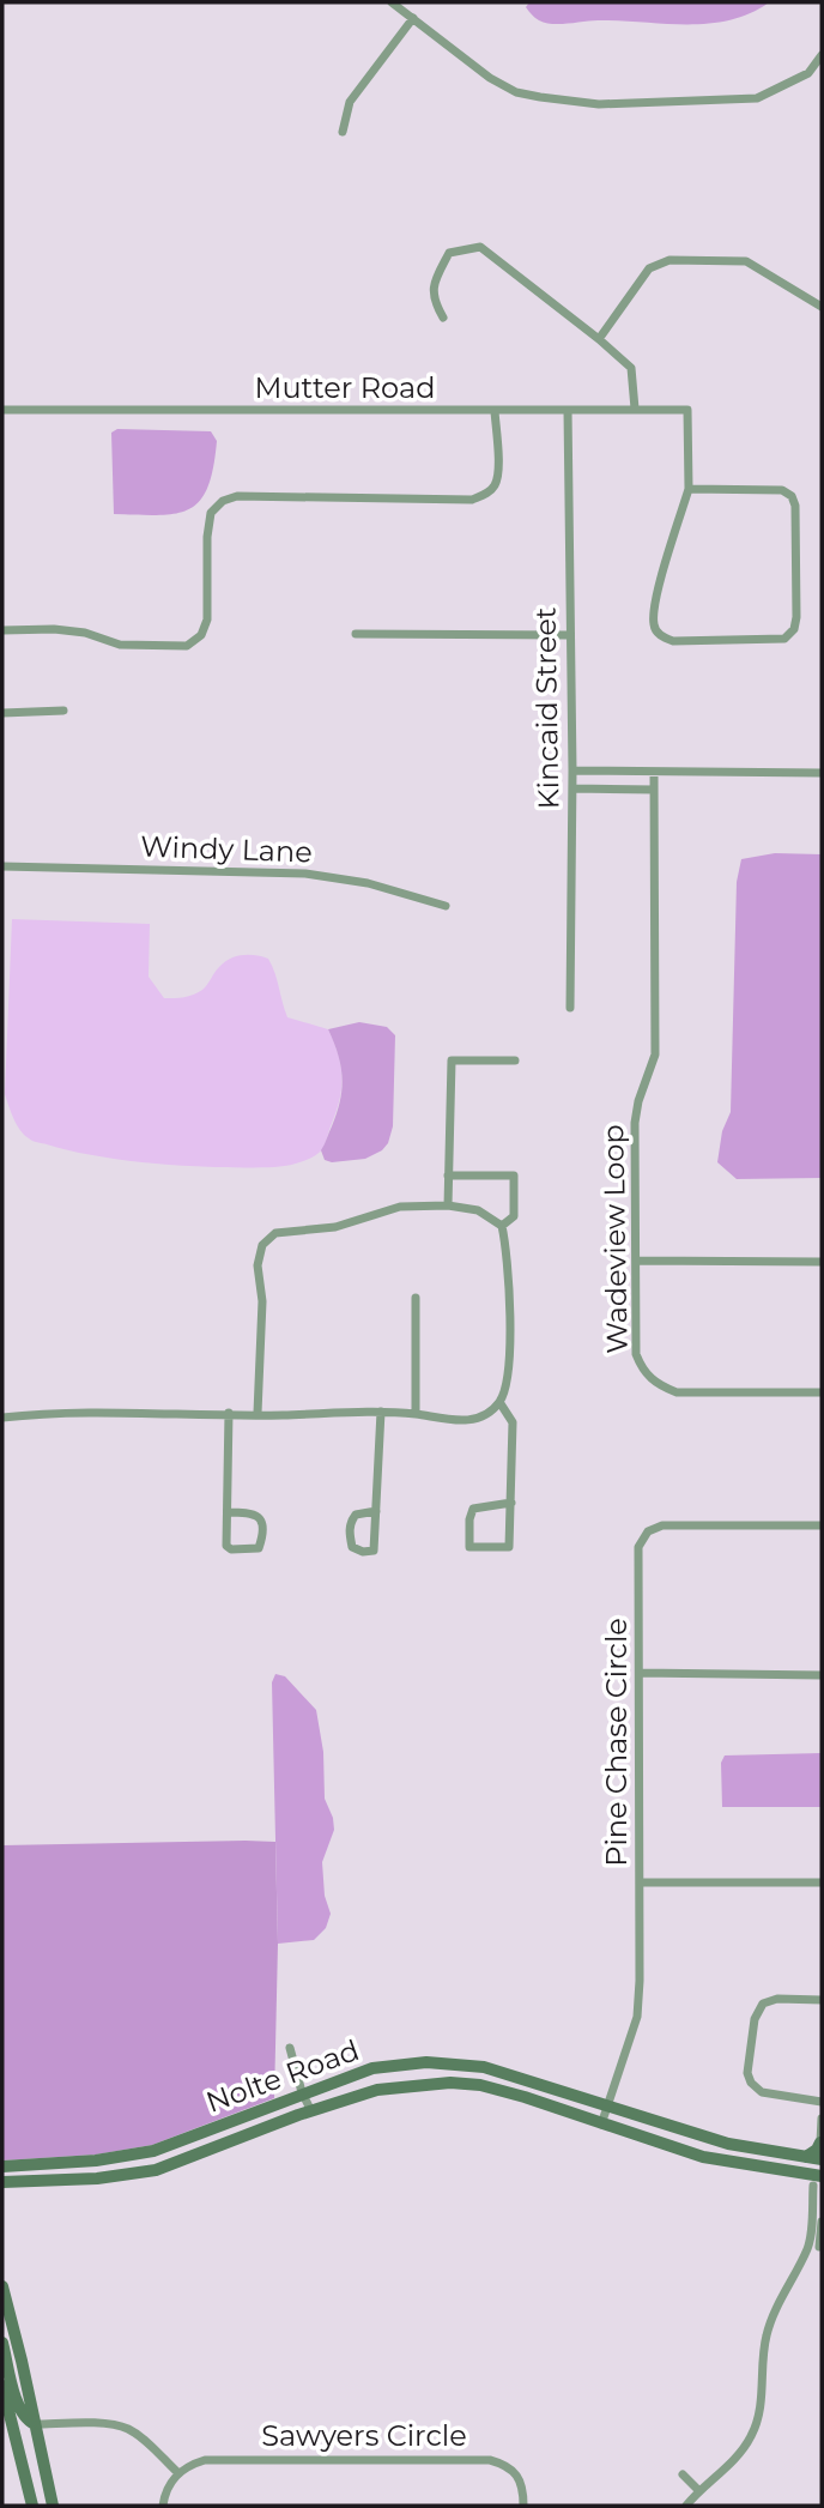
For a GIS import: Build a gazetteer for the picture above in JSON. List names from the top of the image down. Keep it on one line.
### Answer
{"streets":{"street":["Mutter Road","Kincaid Street","Windy Lane","Wadeview Loop","Pine Chase Circle","Nolte Road","Sawyers Circle"]},"crossings":[["Mutter Road","Kincaid Street"],["Pine Chase Circle","Nolte Road"]]}
